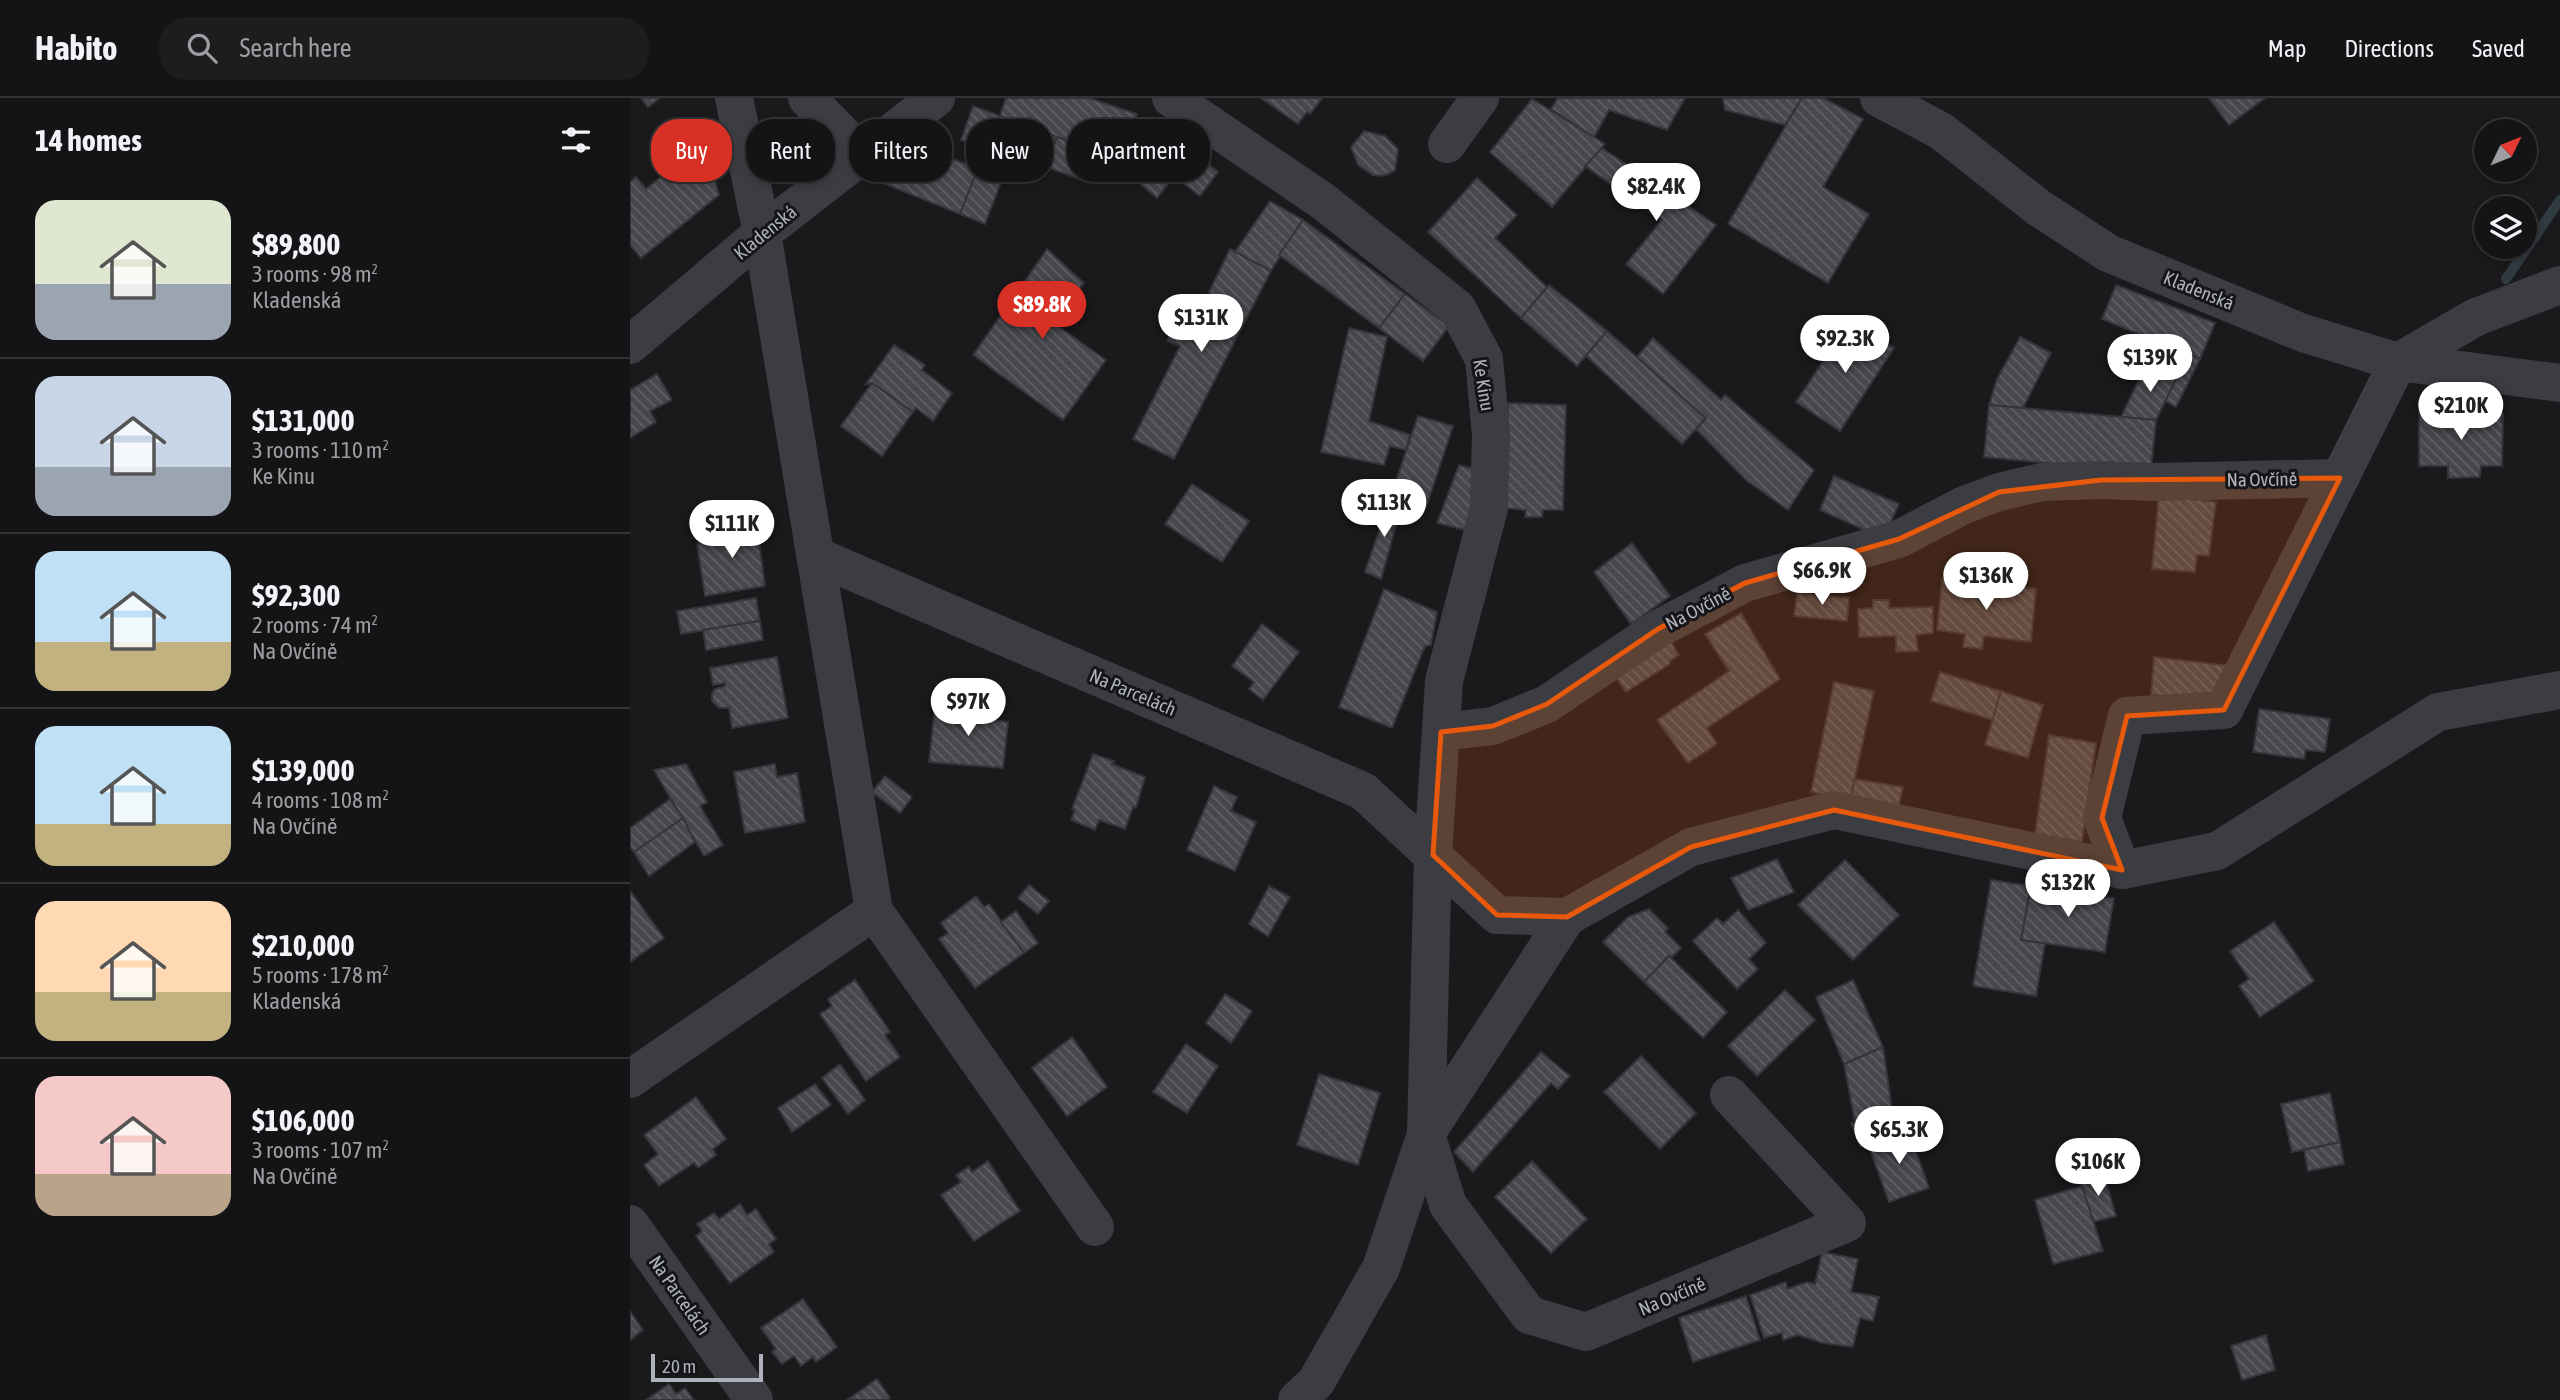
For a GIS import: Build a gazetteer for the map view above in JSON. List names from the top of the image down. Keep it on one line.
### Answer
{"streets":{"street":["Kladenská","Ke Kinu","Na Ovčíně","Na Parcelách"]},"crossings":[["Ke Kinu","Na Ovčíně"],["Na Ovčíně","Na Parcelách"]],"scale_bar":"20 m","north":"top right","page":{"header":"Habito","search":"Search here","nav":["Map","Directions","Saved"],"heading":"14 homes","chip":["Buy","Rent","Filters","New","Apartment"],"price":["$82.4K","$89.8K","$131K","$92.3K","$139K","$210K","$113K","$111K","$66.9K","$136K","$97K","$132K","$65.3K","$106K"],"list":[{"name":"$89,800","note":"3 rooms · 98 m² · Kladenská"},{"name":"$131,000","note":"3 rooms · 110 m² · Ke Kinu"},{"name":"$92,300","note":"2 rooms · 74 m² · Na Ovčíně"},{"name":"$139,000","note":"4 rooms · 108 m² · Na Ovčíně"},{"name":"$210,000","note":"5 rooms · 178 m² · Kladenská"},{"name":"$106,000","note":"3 rooms · 107 m² · Na Ovčíně"}],"scale":"20 m"}}
